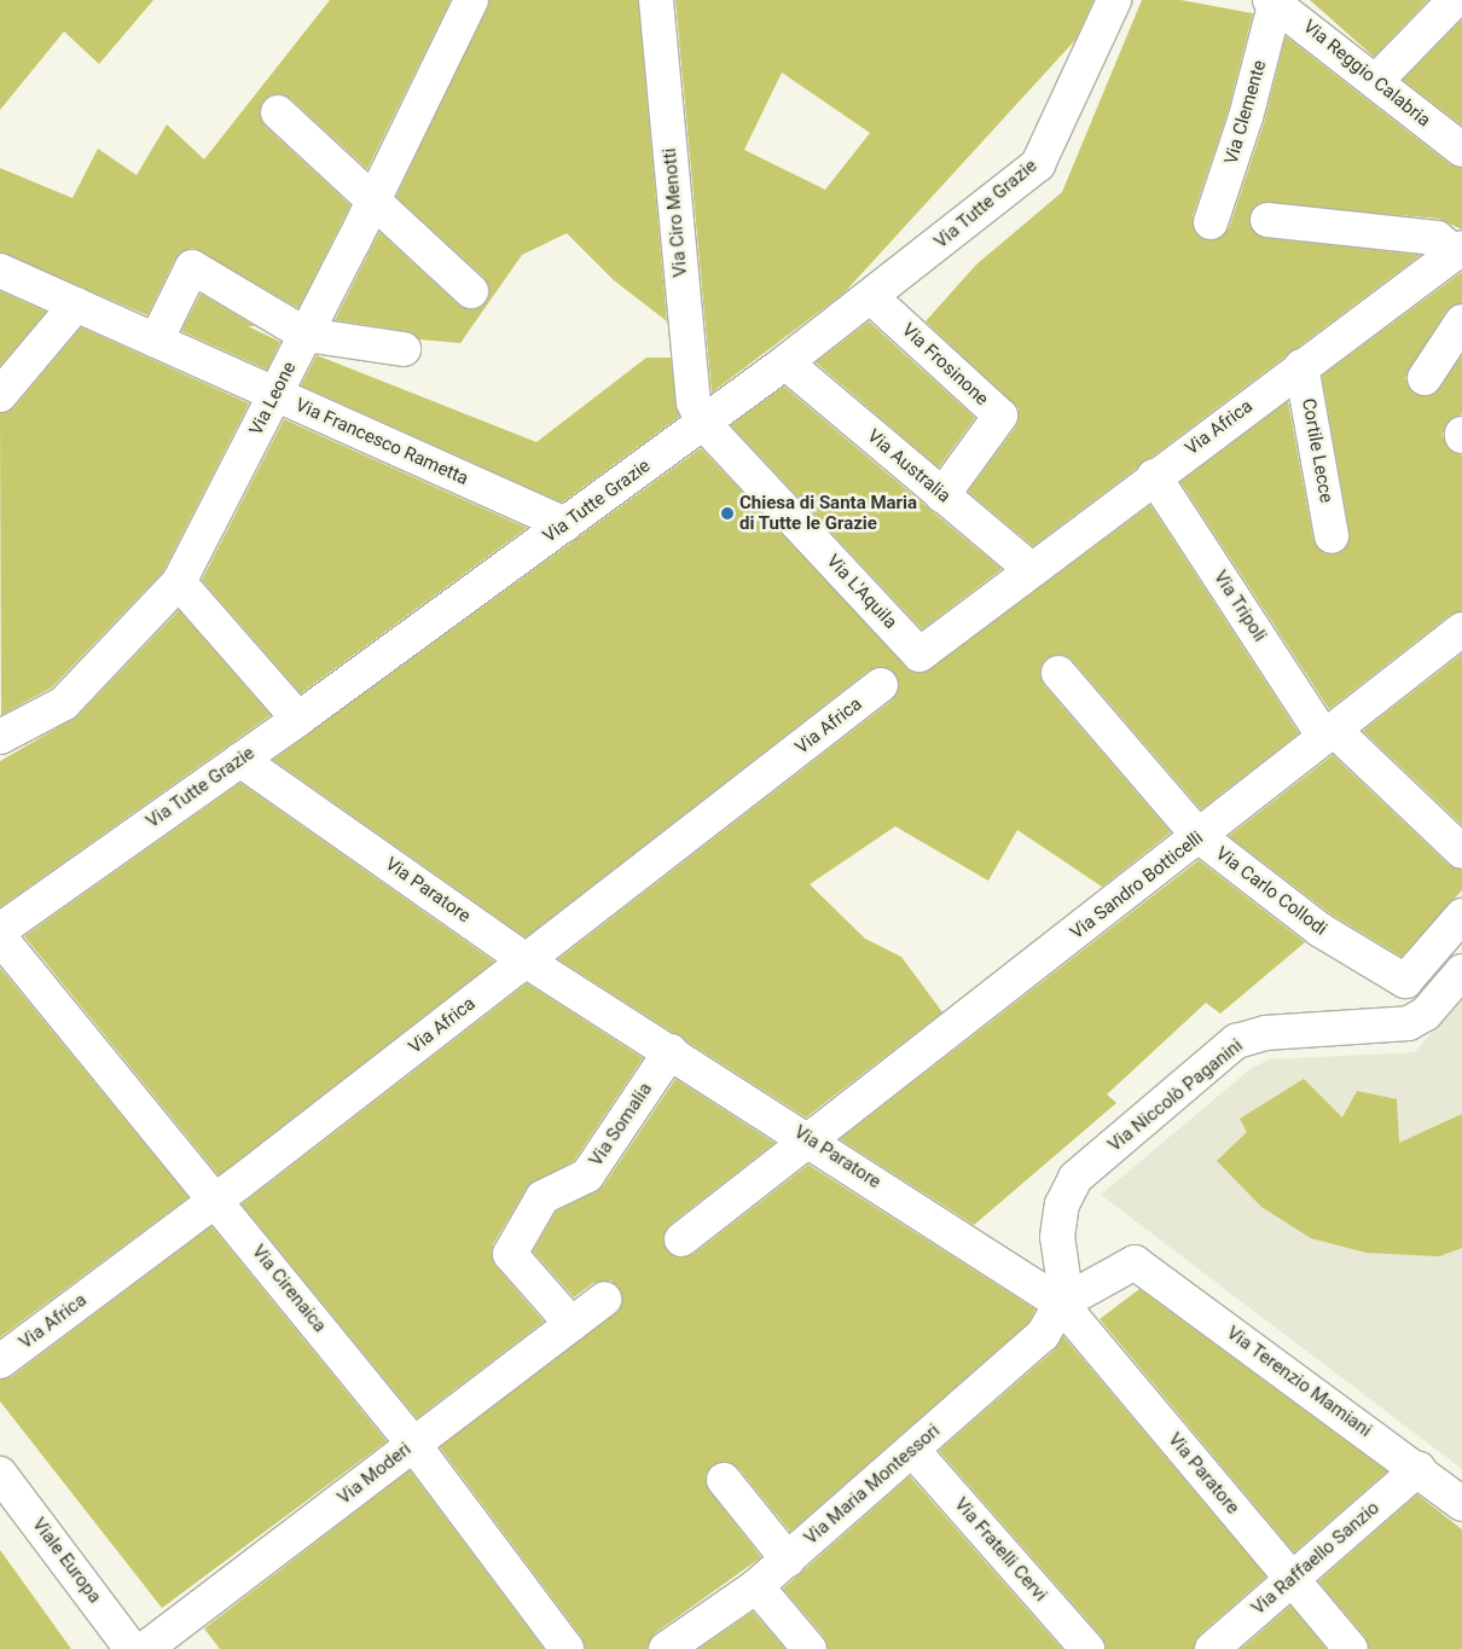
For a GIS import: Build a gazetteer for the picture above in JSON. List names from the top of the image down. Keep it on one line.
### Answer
{"streets":{"street":["Via Reggio Calabria","Via Clemente","Via Tutte Grazie","Via Ciro Menotti","Via Frosinone","Via Leone","Via Africa","Via Francesco Rametta","Cortile Lecce","Via Australia","Via L'Aquila","Via Tripoli","Via Sandro Botticelli","Via Paratore","Via Carlo Collodi","Via Niccolò Paganini","Via Somalia","Via Cirenaica","Via Terenzio Mamiani","Via Moderi","Via Maria Montessori","Via Fratelli Cervi","Via Raffaello Sanzio","Viale Europa"]},"crossings":[["Via Reggio Calabria","Via Clemente"],["Via Tutte Grazie","Via Ciro Menotti"],["Via Tutte Grazie","Via Frosinone"],["Via Tutte Grazie","Via Francesco Rametta"],["Via Tutte Grazie","Via Australia"],["Via Tutte Grazie","Via L'Aquila"],["Via Tutte Grazie","Via Paratore"],["Via Ciro Menotti","Via L'Aquila"],["Via Frosinone","Via Australia"],["Via Leone","Via Francesco Rametta"],["Via Africa","Cortile Lecce"],["Via Africa","Via Australia"],["Via Africa","Via L'Aquila"],["Via Africa","Via Tripoli"],["Via Africa","Via Paratore"],["Via Africa","Via Cirenaica"],["Via Tripoli","Via Sandro Botticelli"],["Via Sandro Botticelli","Via Paratore"],["Via Sandro Botticelli","Via Carlo Collodi"],["Via Paratore","Via Niccolò Paganini"],["Via Paratore","Via Somalia"],["Via Paratore","Via Terenzio Mamiani"],["Via Paratore","Via Maria Montessori"],["Via Paratore","Via Raffaello Sanzio"],["Via Niccolò Paganini","Via Terenzio Mamiani"],["Via Niccolò Paganini","Via Maria Montessori"],["Via Somalia","Via Moderi"],["Via Cirenaica","Via Moderi"],["Via Terenzio Mamiani","Via Maria Montessori"],["Via Terenzio Mamiani","Via Raffaello Sanzio"],["Via Maria Montessori","Via Fratelli Cervi"]],"places":["Chiesa di Santa Maria di Tutte le Grazie"]}
